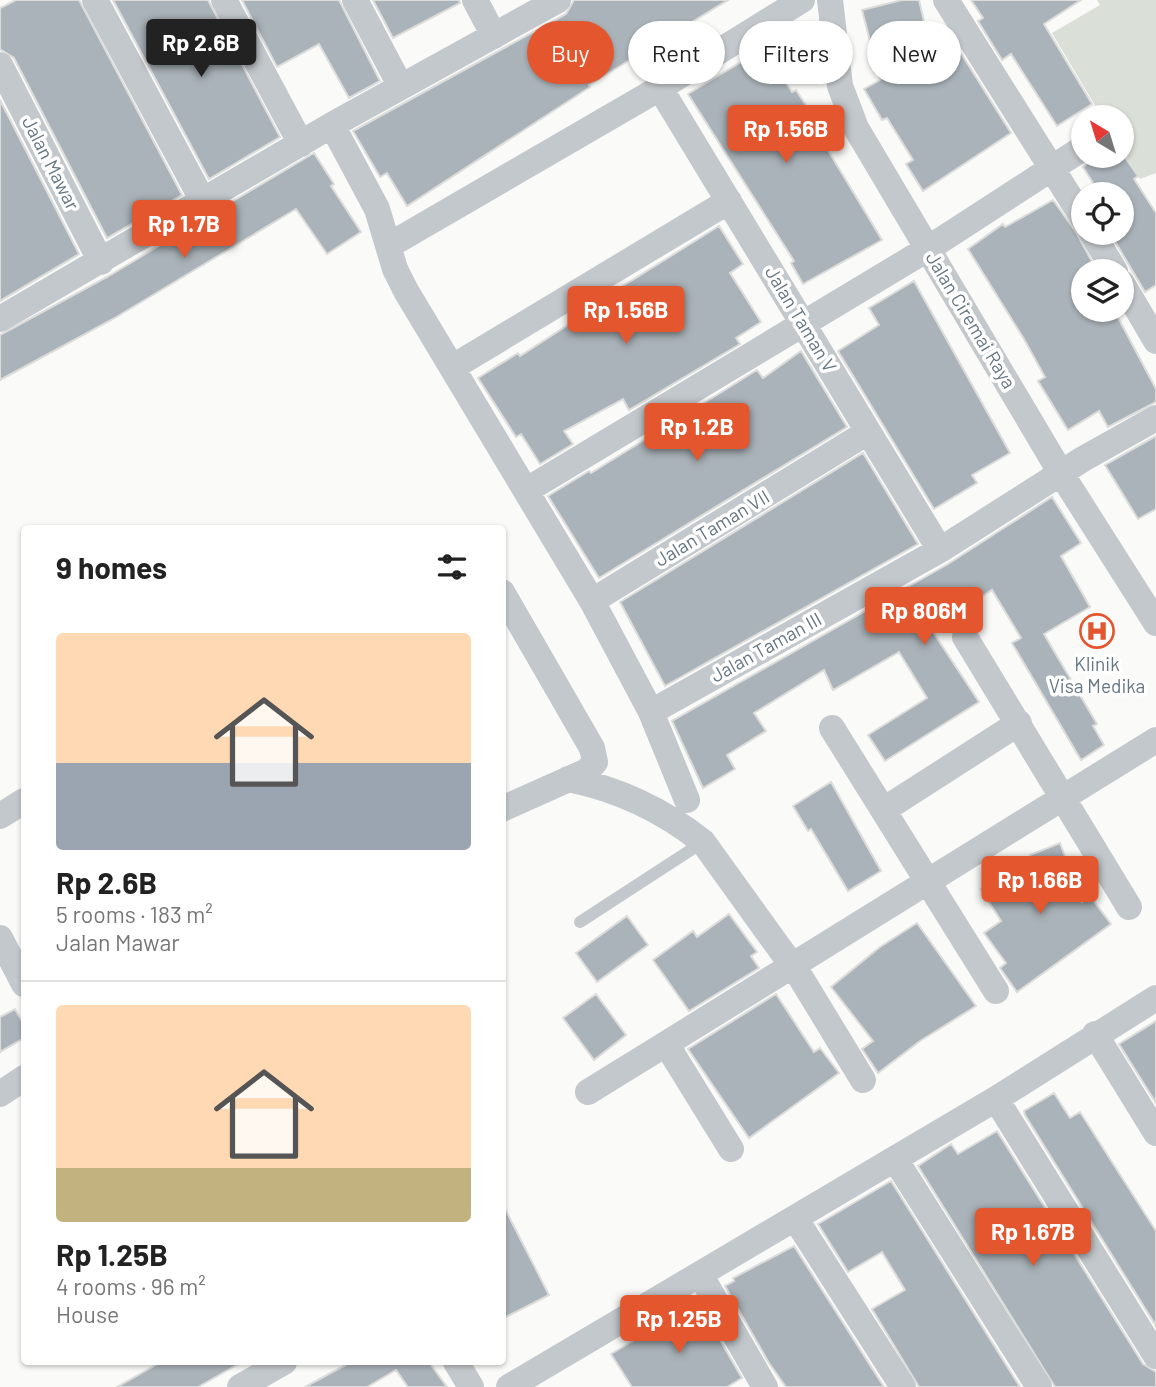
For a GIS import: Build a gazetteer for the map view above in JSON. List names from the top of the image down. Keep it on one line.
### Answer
{"streets":{"street":["Jalan Mawar","Jalan Taman V","Jalan Ciremai Raya","Jalan Taman VII","Jalan Taman III"]},"crossings":[["Jalan Taman V","Jalan Taman VII"],["Jalan Taman V","Jalan Taman III"],["Jalan Ciremai Raya","Jalan Taman III"]],"places":{"hospital":["Klinik Visa Medika"]},"north":"top left","page":{"price":["Rp 2.6B","Rp 1.56B","Rp 1.7B","Rp 1.56B","Rp 1.2B","Rp 806M","Rp 1.66B","Rp 1.67B","Rp 1.25B"],"chip":["Buy","Rent","Filters","New"],"heading":"9 homes","list":[{"name":"Rp 2.6B","note":"5 rooms · 183 m² · Jalan Mawar"},{"name":"Rp 1.25B","note":"4 rooms · 96 m² · House"}]}}
